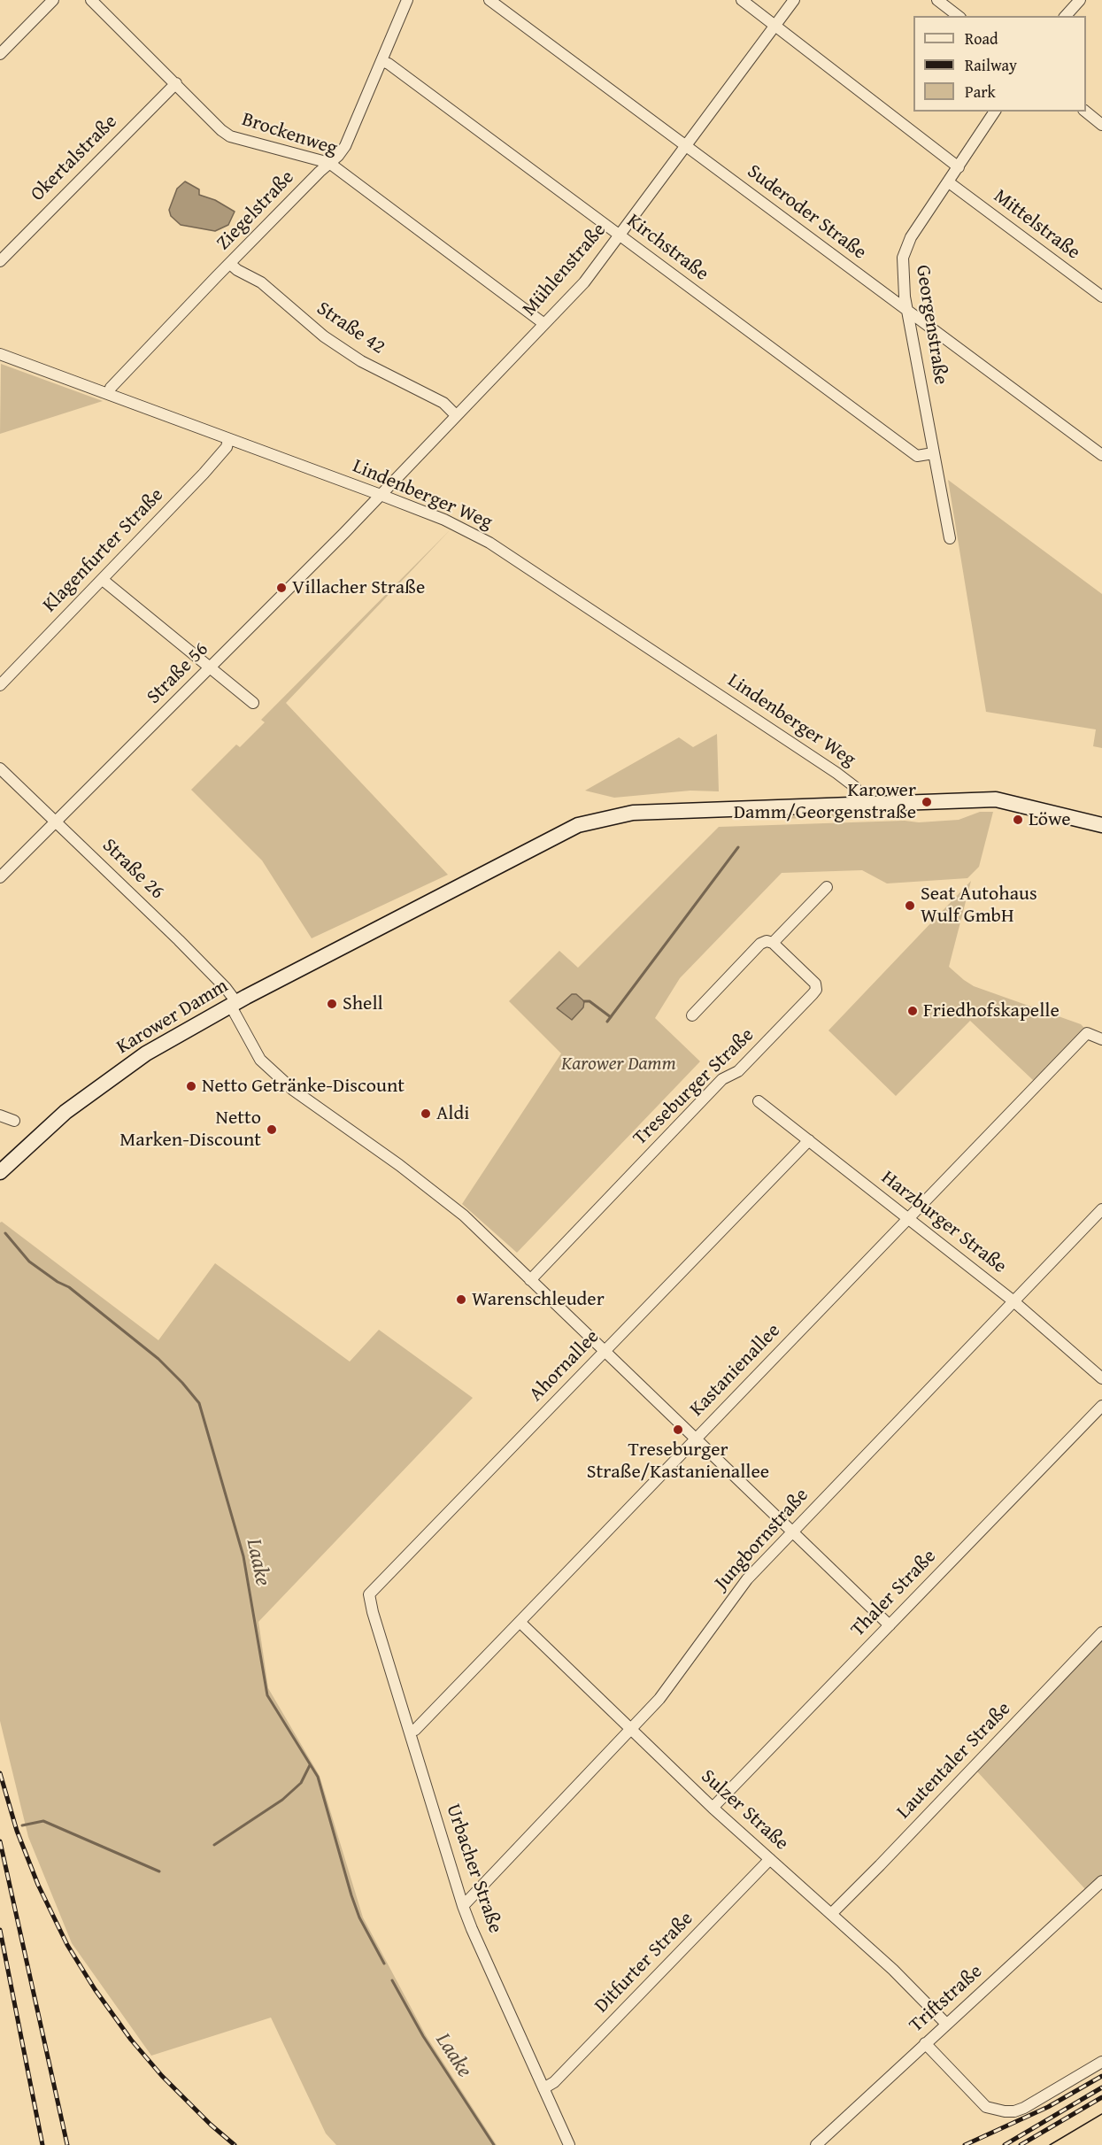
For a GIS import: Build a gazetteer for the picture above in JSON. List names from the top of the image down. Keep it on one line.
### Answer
{"streets":{"main road":["Karower Damm"],"street":["Brockenweg","Okertalstraße","Ziegelstraße","Suderoder Straße","Mittelstraße","Kirchstraße","Mühlenstraße","Georgenstraße","Straße 42","Lindenberger Weg","Klagenfurter Straße","Straße 56","Straße 26","Treseburger Straße","Harzburger Straße","Ahornallee","Kastanienallee","Jungbornstraße","Thaler Straße","Lautentaler Straße","Sulzer Straße","Urbacher Straße","Ditfurter Straße","Triftstraße"]},"crossings":[["Brockenweg","Okertalstraße"],["Brockenweg","Ziegelstraße"],["Brockenweg","Mühlenstraße"],["Ziegelstraße","Kirchstraße"],["Ziegelstraße","Straße 42"],["Ziegelstraße","Lindenberger Weg"],["Suderoder Straße","Mühlenstraße"],["Suderoder Straße","Georgenstraße"],["Mittelstraße","Georgenstraße"],["Kirchstraße","Mühlenstraße"],["Kirchstraße","Georgenstraße"],["Mühlenstraße","Straße 42"],["Mühlenstraße","Lindenberger Weg"],["Mühlenstraße","Straße 56"],["Lindenberger Weg","Klagenfurter Straße"],["Lindenberger Weg","Straße 56"],["Lindenberger Weg","Karower Damm"],["Straße 56","Straße 26"],["Straße 26","Karower Damm"],["Harzburger Straße","Ahornallee"],["Harzburger Straße","Kastanienallee"],["Harzburger Straße","Jungbornstraße"],["Ahornallee","Urbacher Straße"],["Kastanienallee","Sulzer Straße"],["Kastanienallee","Urbacher Straße"],["Jungbornstraße","Sulzer Straße"],["Jungbornstraße","Urbacher Straße"],["Thaler Straße","Sulzer Straße"],["Lautentaler Straße","Sulzer Straße"],["Sulzer Straße","Ditfurter Straße"],["Sulzer Straße","Triftstraße"],["Urbacher Straße","Ditfurter Straße"]],"water":["Laake"],"parks":["Karower Damm"],"places":["Villacher Straße","Karower Damm/Georgenstraße","Löwe","Seat Autohaus Wulf GmbH","Shell","Friedhofskapelle","Netto Getränke-Discount","Aldi","Netto Marken-Discount","Warenschleuder","Treseburger Straße/Kastanienallee"],"legend":["Road","Railway","Park"]}
